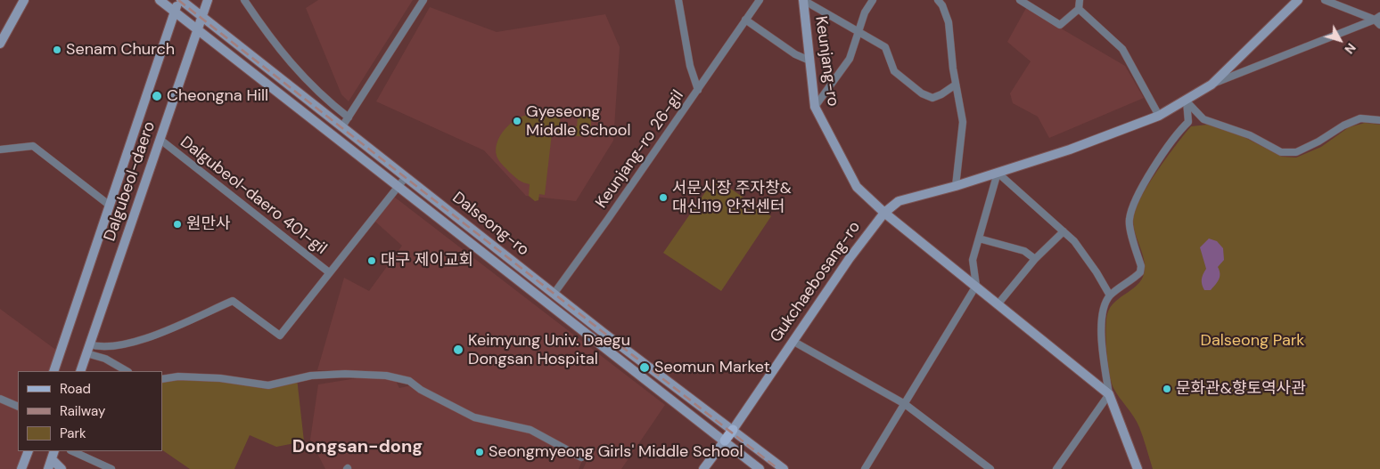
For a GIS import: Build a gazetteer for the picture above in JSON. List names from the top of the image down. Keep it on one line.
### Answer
{"streets":{"main road":["Keunjang-ro","Dalgubeol-daero","Dalseong-ro","Gukchaebosang-ro"],"street":["Keunjang-ro 26-gil","Dalgubeol-daero 401-gil"]},"crossings":[["Keunjang-ro","Gukchaebosang-ro"],["Keunjang-ro 26-gil","Dalseong-ro"],["Dalgubeol-daero","Dalgubeol-daero 401-gil"],["Dalgubeol-daero","Dalseong-ro"],["Dalseong-ro","Gukchaebosang-ro"]],"districts":["Dongsan-dong"],"parks":["Dalseong Park"],"places":["Senam Church","Cheongna Hill","Gyeseong Middle School","서문시장 주자창& 대신119 안전센터","원만사","대구 제이교회","Keimyung Univ. Daegu Dongsan Hospital","Seomun Market","문화관&향토역사관","Seongmyeong Girls' Middle School"],"legend":["Road","Railway","Park"],"north":"bottom right"}
